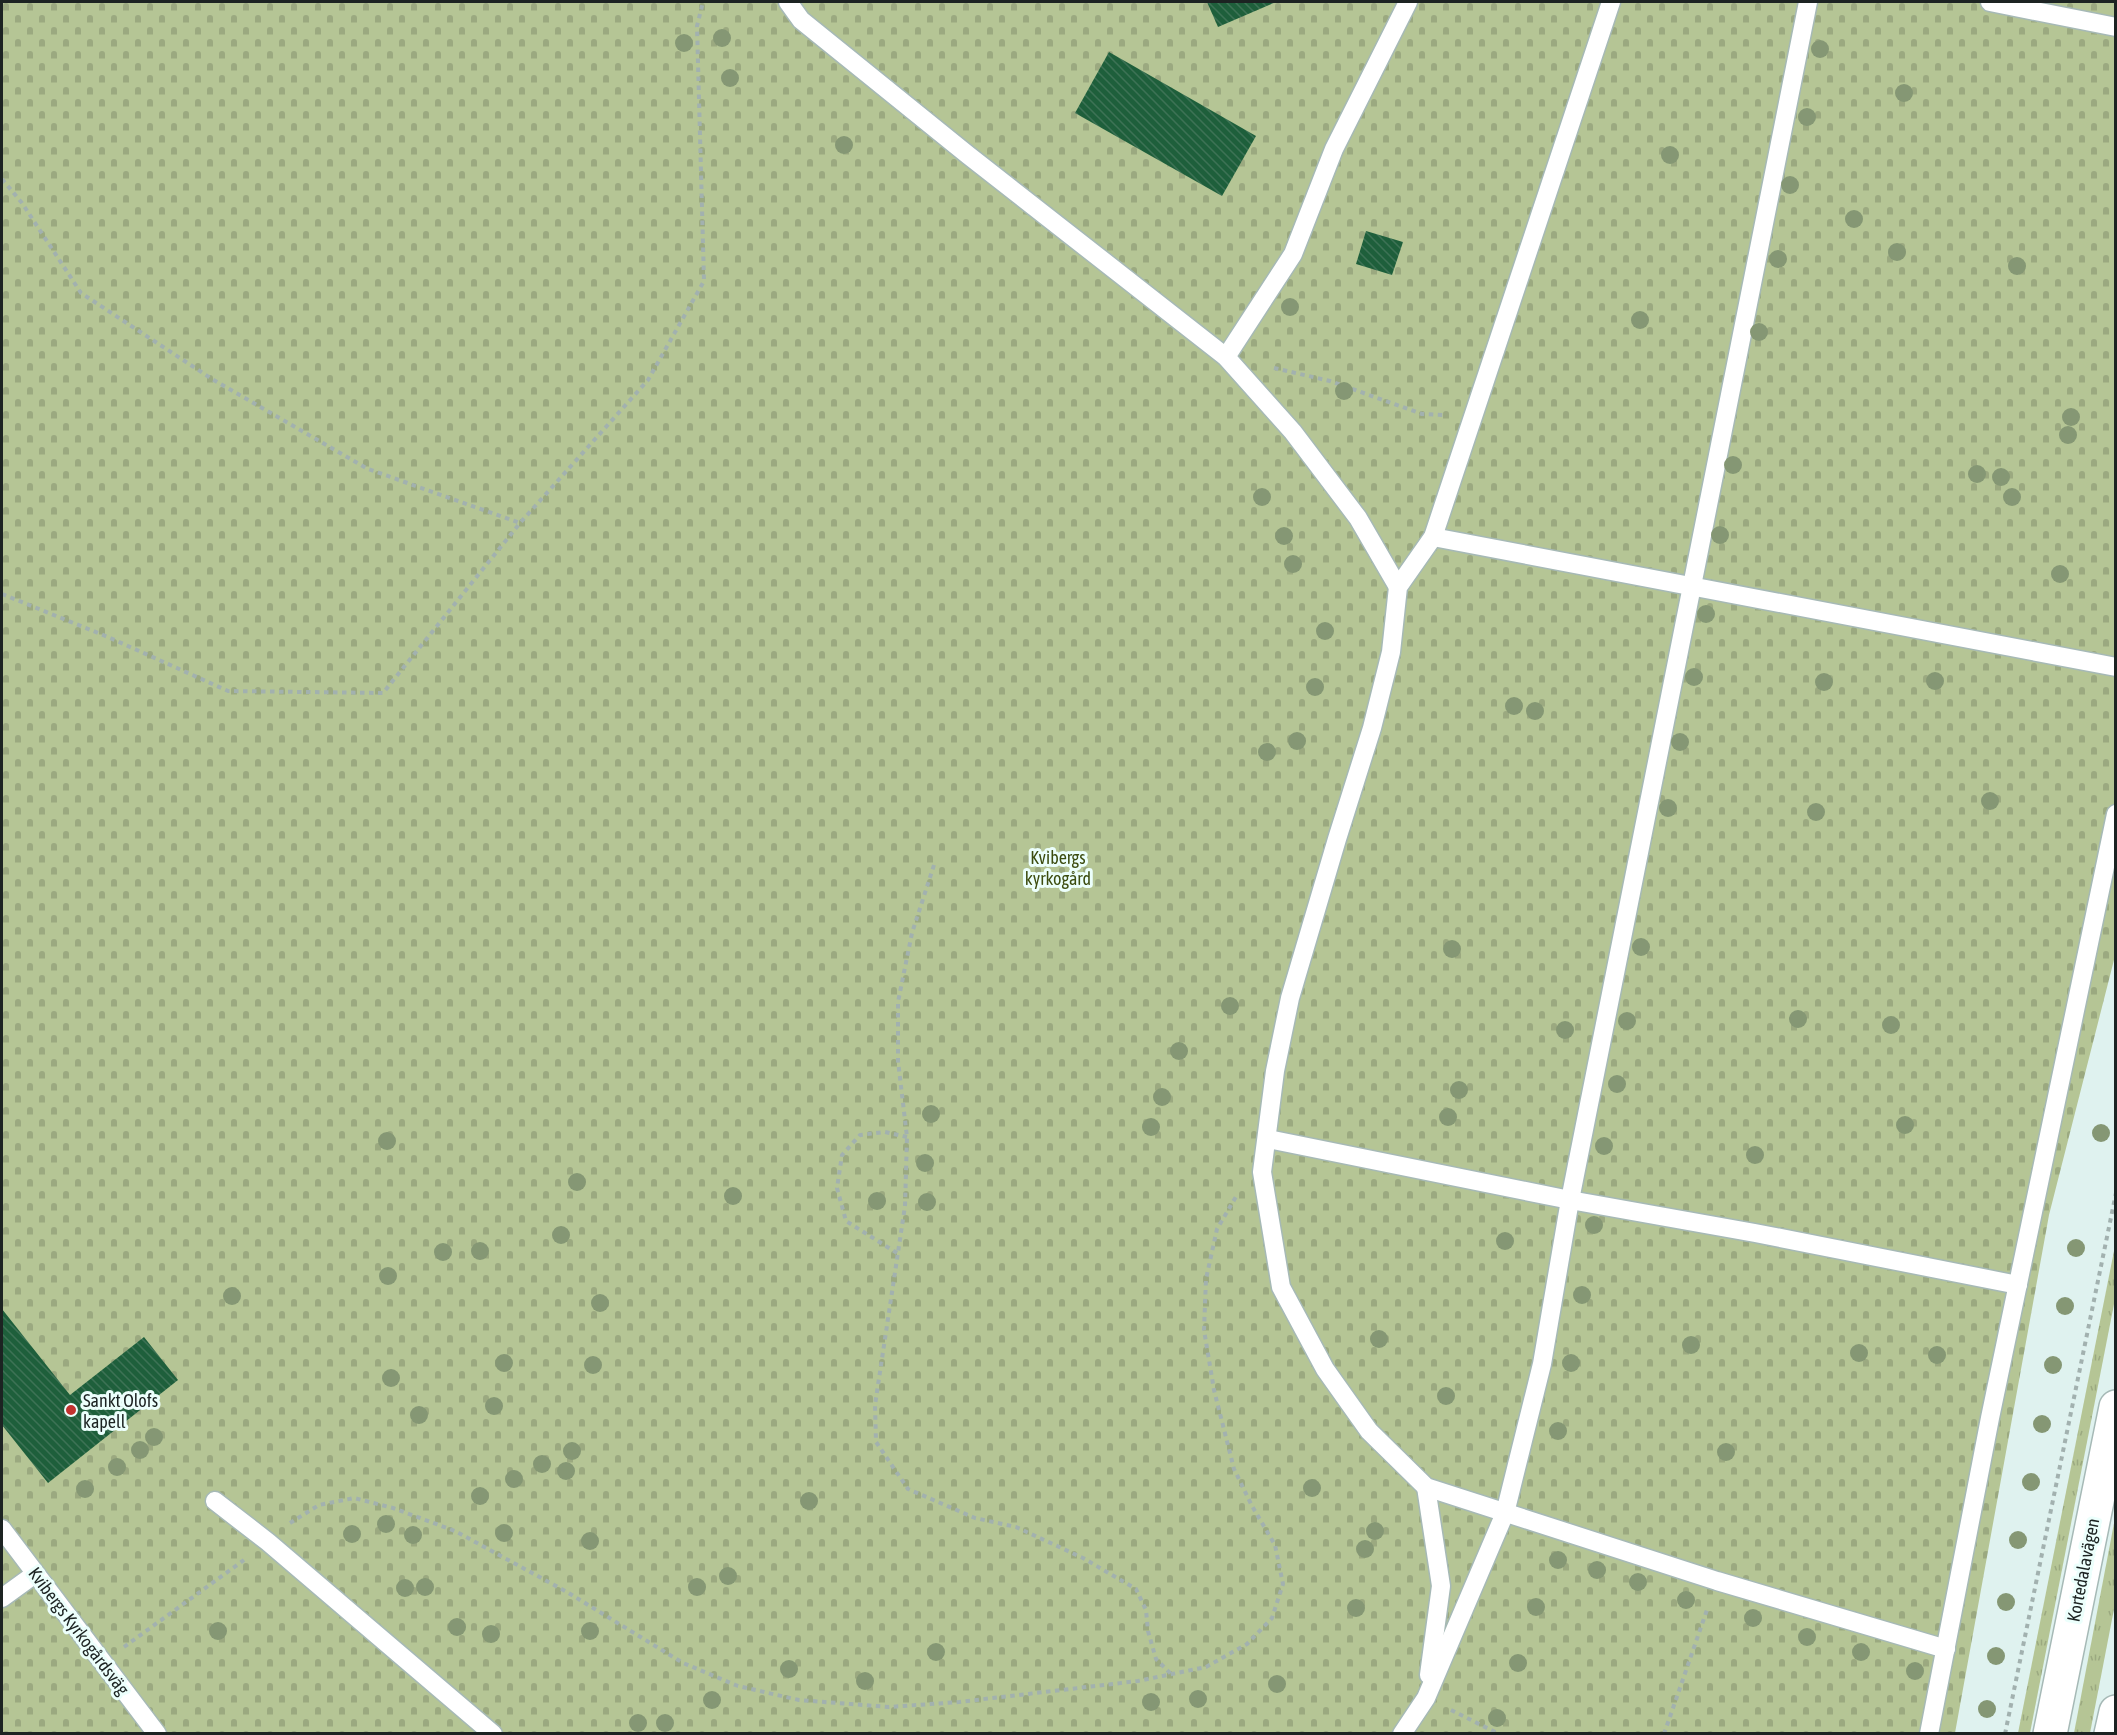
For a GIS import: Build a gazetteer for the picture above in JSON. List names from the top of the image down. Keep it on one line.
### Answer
{"streets":{"main road":["Kortedalavägen"],"lane":["Kvibergs Kyrkogårdsväg"]},"parks":["Kvibergs kyrkogård"],"places":["Sankt Olofs kapell"]}
